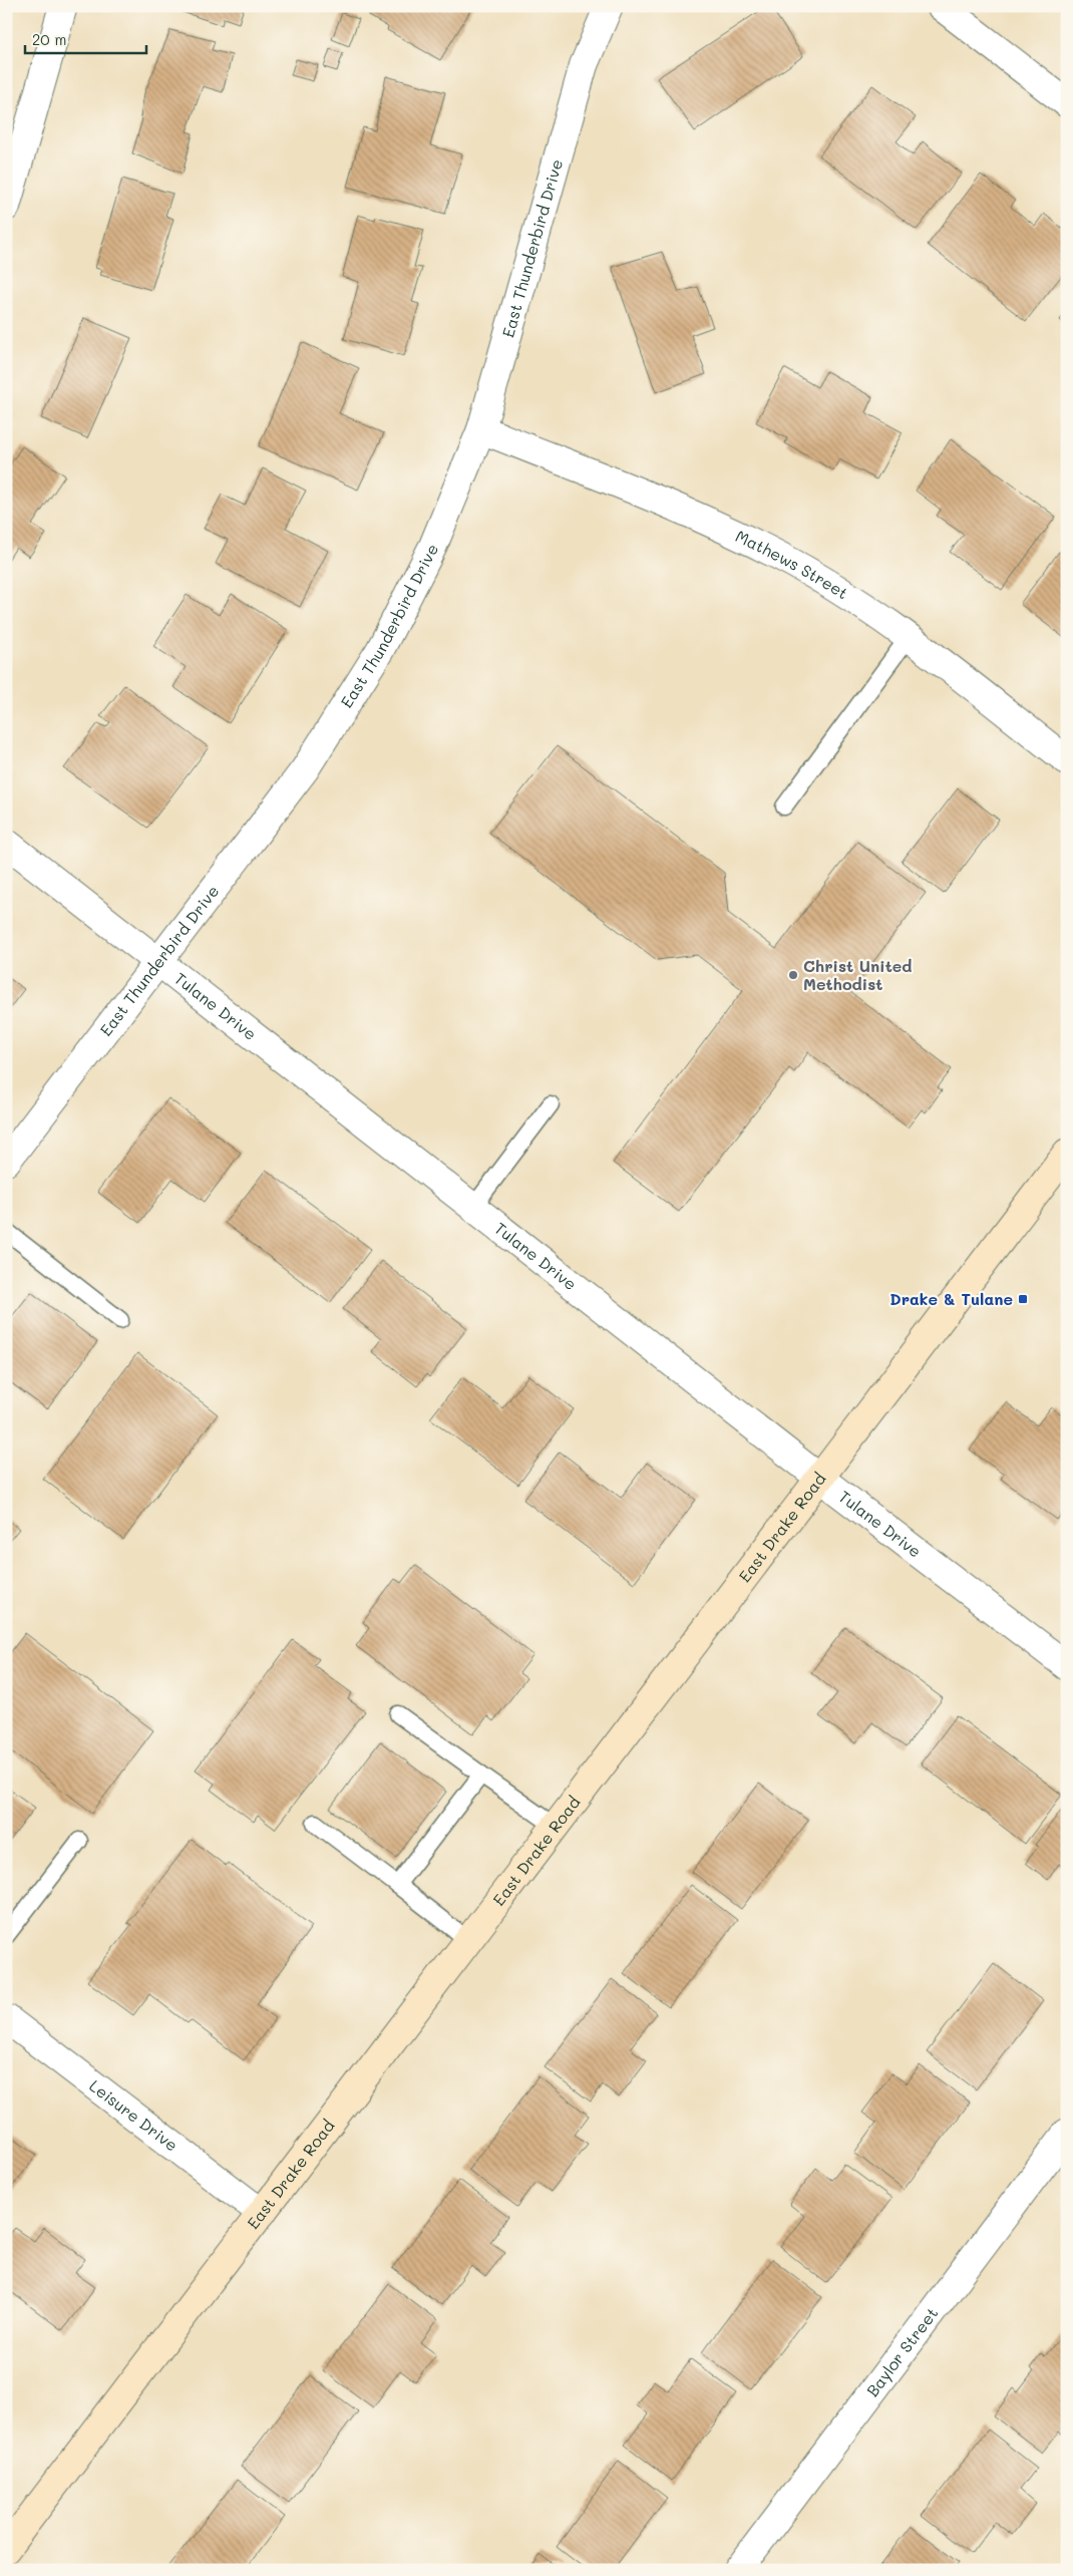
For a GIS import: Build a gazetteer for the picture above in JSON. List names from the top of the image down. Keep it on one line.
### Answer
{"streets":{"main road":["East Drake Road"],"street":["East Thunderbird Drive","Mathews Street","Tulane Drive","Leisure Drive","Baylor Street"]},"crossings":[["East Thunderbird Drive","Mathews Street"],["East Thunderbird Drive","Tulane Drive"],["Tulane Drive","East Drake Road"],["East Drake Road","Leisure Drive"]],"places":{"other":["Christ United Methodist"],"transit":["Drake & Tulane"]},"scale_bar":"20 m"}
